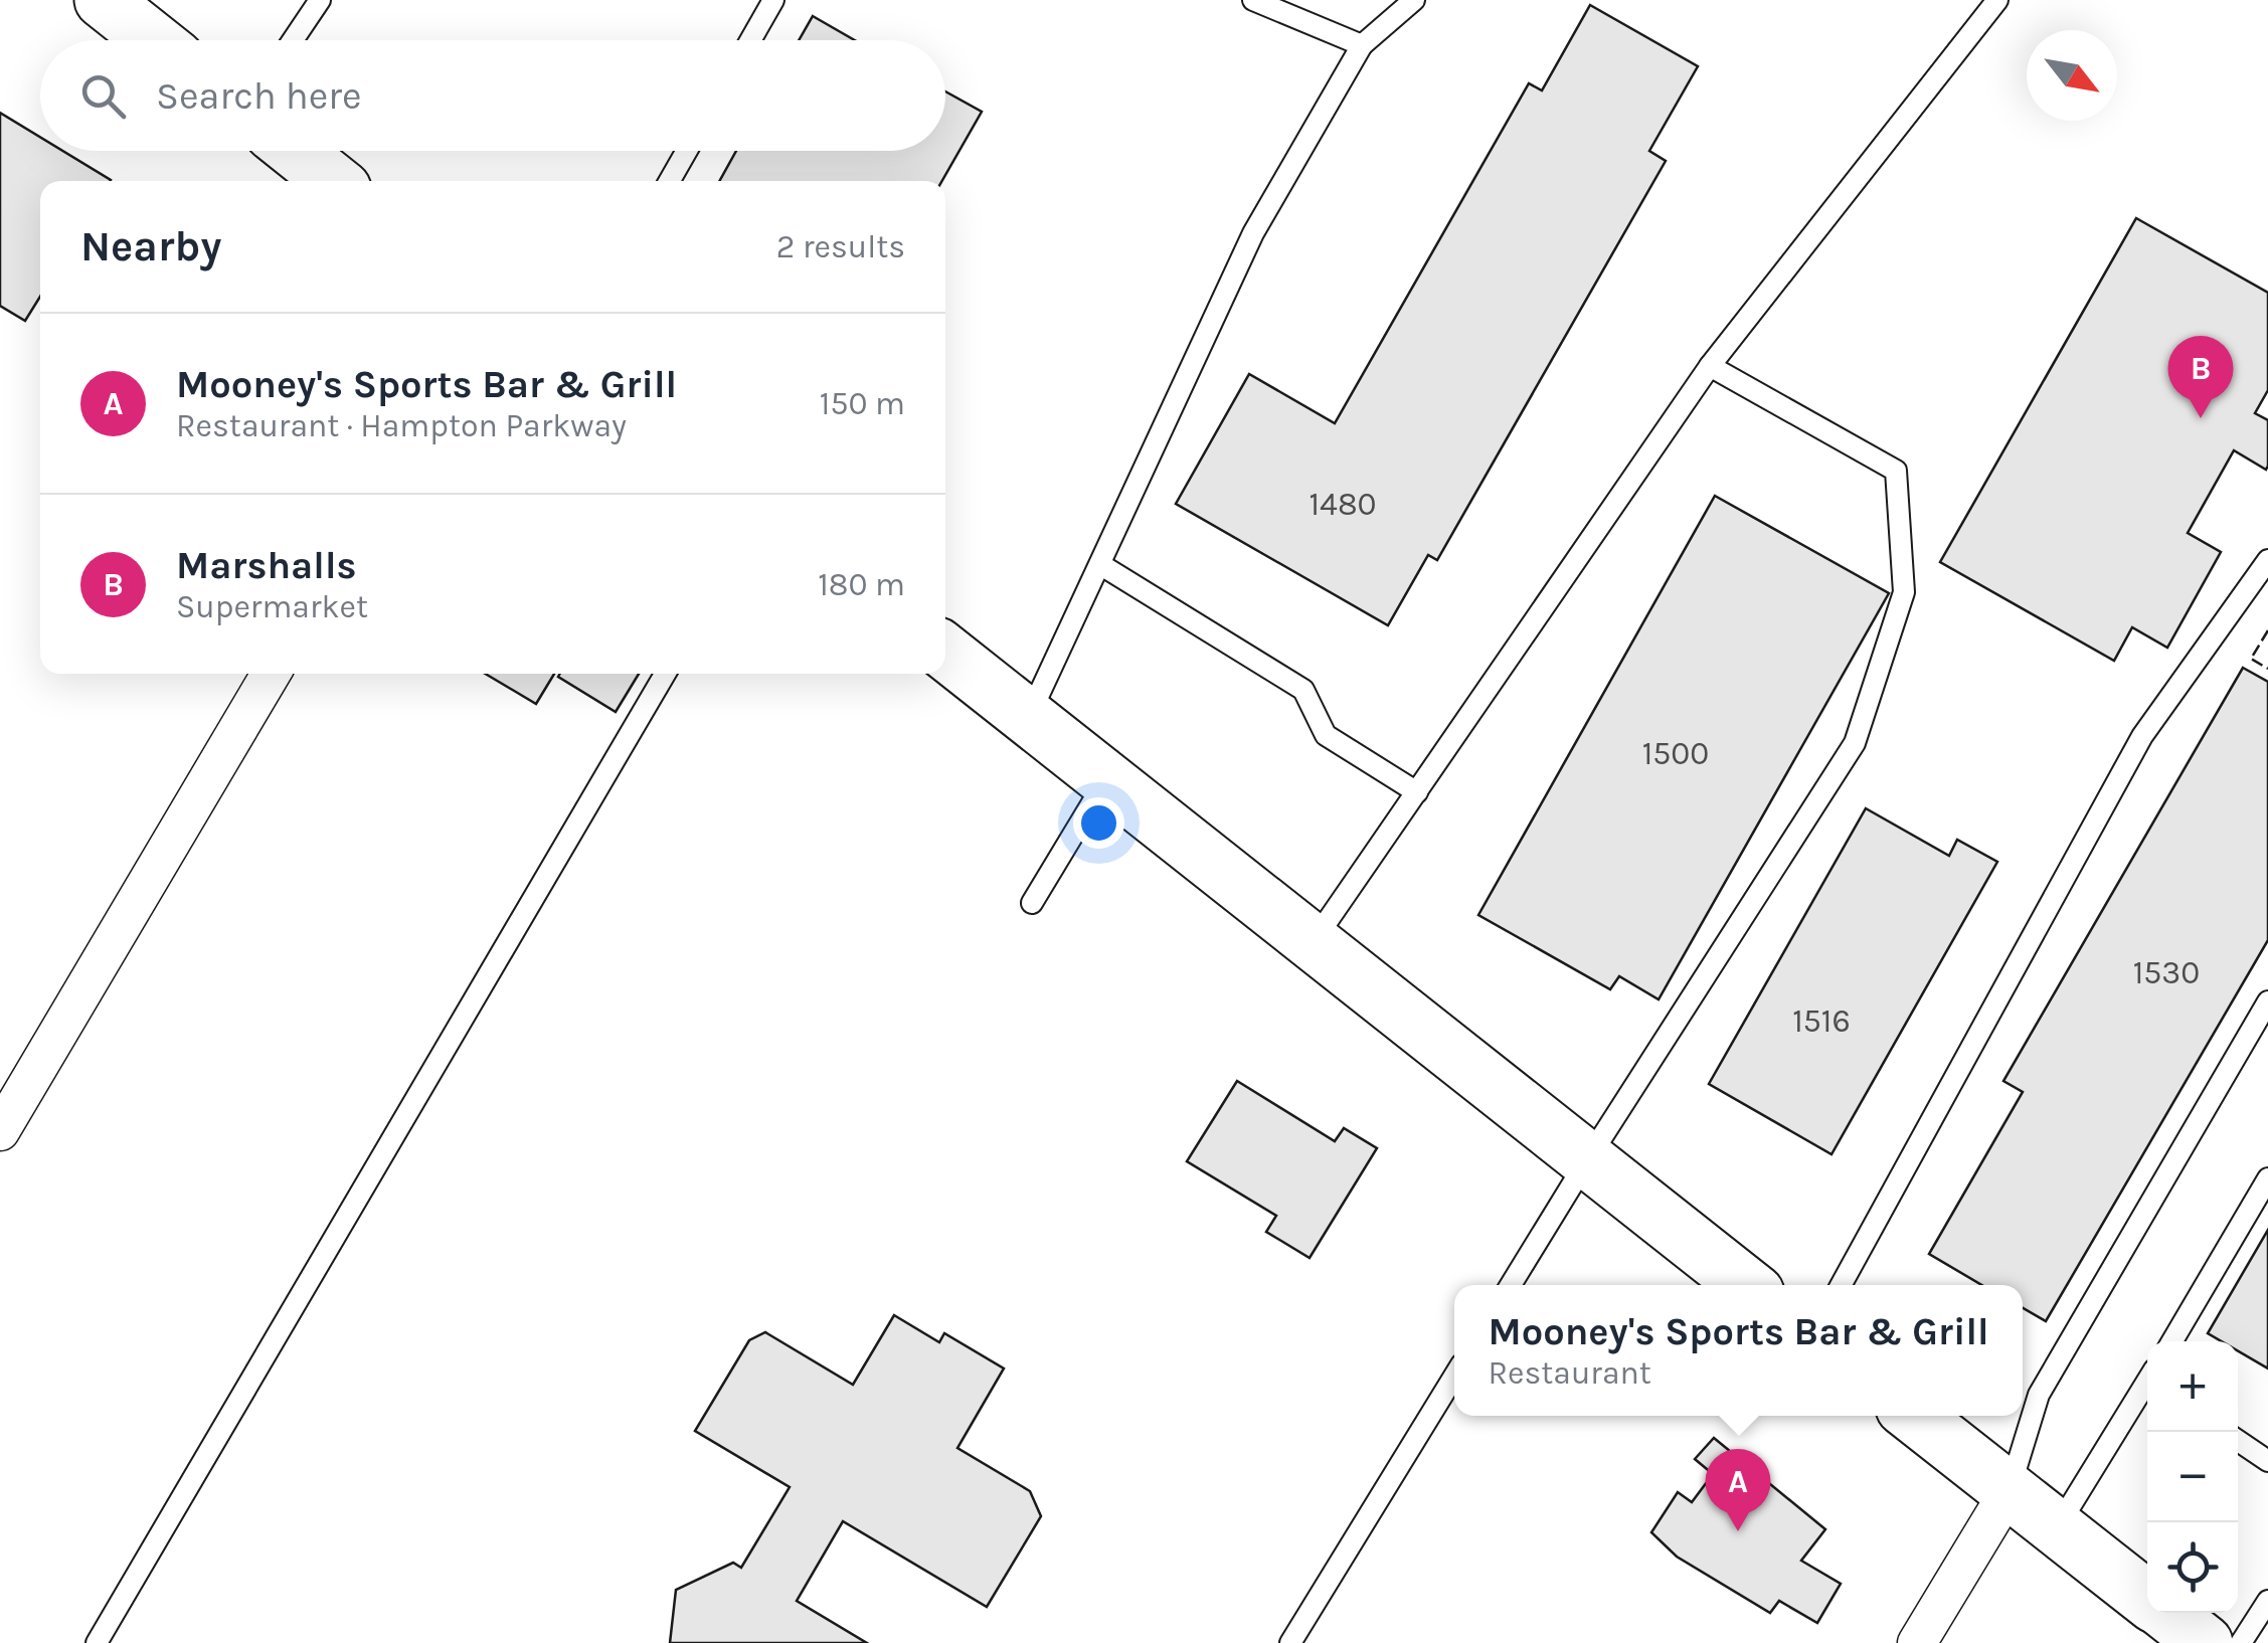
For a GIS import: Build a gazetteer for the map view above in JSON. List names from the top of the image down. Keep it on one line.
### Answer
{"house_numbers":["1480","1500","1530","1516"],"north":"bottom right","page":{"search":"Search here","heading":["Nearby","2 results"],"list":[{"mark":"A","name":"Mooney's Sports Bar & Grill","note":"Restaurant · Hampton Parkway","value":"150 m"},{"mark":"B","name":"Marshalls","note":"Supermarket","value":"180 m"}],"pins":["B","A"],"popup":["Mooney's Sports Bar & Grill","Restaurant"],"map_buttons":["+","−"]}}
